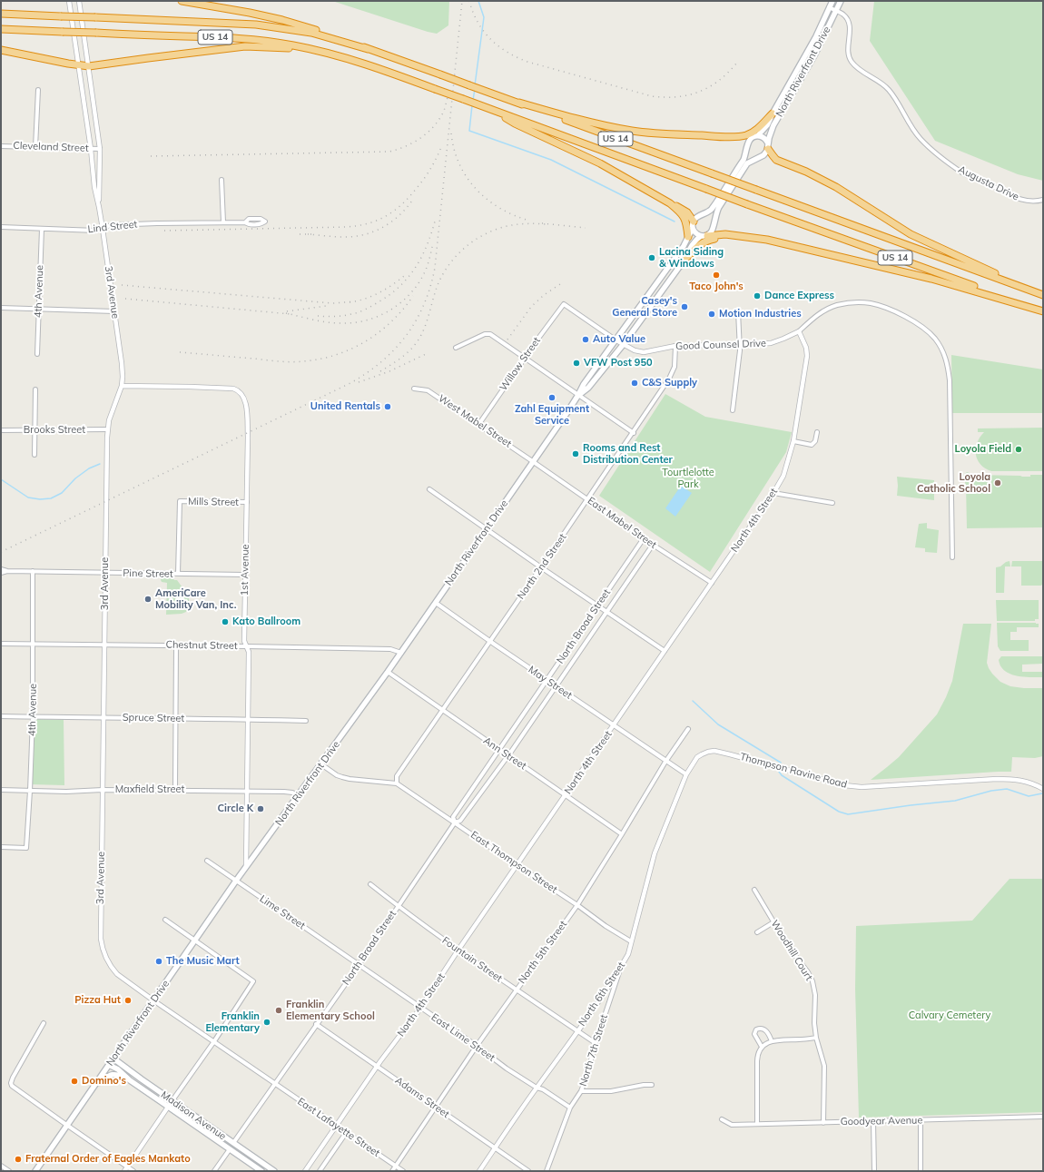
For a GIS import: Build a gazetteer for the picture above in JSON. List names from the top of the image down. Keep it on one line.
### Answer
{"streets":{"highway":["US 14"],"main road":["North Riverfront Drive","Madison Avenue"],"street":["Cleveland Street","Augusta Drive","Lind Street","4th Avenue","3rd Avenue","Good Counsel Drive","Willow Street","West Mabel Street","Brooks Street","Mills Street","North 4th Street","East Mabel Street","North 2nd Street","1st Avenue","Pine Street","North Broad Street","Chestnut Street","May Street","Spruce Street","Ann Street","Thompson Ravine Road","Maxfield Street","East Thompson Street","Lime Street","Woodhill Court","North 5th Street","Fountain Street","North 6th Street","East Lime Street","North 7th Street","Adams Street","Goodyear Avenue","East Lafayette Street"]},"crossings":[["North Riverfront Drive","Augusta Drive"],["North Riverfront Drive","3rd Avenue"],["North Riverfront Drive","Good Counsel Drive"],["North Riverfront Drive","Willow Street"],["North Riverfront Drive","West Mabel Street"],["North Riverfront Drive","East Mabel Street"],["North Riverfront Drive","1st Avenue"],["North Riverfront Drive","Chestnut Street"],["North Riverfront Drive","May Street"],["North Riverfront Drive","Ann Street"],["North Riverfront Drive","Maxfield Street"],["North Riverfront Drive","Lime Street"],["North Riverfront Drive","Madison Avenue"],["North Riverfront Drive","East Lafayette Street"],["Cleveland Street","3rd Avenue"],["Lind Street","4th Avenue"],["Lind Street","3rd Avenue"],["4th Avenue","Pine Street"],["4th Avenue","Chestnut Street"],["4th Avenue","Spruce Street"],["4th Avenue","Maxfield Street"],["3rd Avenue","Brooks Street"],["3rd Avenue","1st Avenue"],["3rd Avenue","Pine Street"],["3rd Avenue","Chestnut Street"],["3rd Avenue","Spruce Street"],["3rd Avenue","Maxfield Street"],["3rd Avenue","East Lafayette Street"],["Good Counsel Drive","Willow Street"],["Good Counsel Drive","North 4th Street"],["Good Counsel Drive","North 2nd Street"],["Willow Street","West Mabel Street"],["West Mabel Street","East Mabel Street"],["Mills Street","1st Avenue"],["Mills Street","Pine Street"],["North 4th Street","East Mabel Street"],["North 4th Street","May Street"],["North 4th Street","Ann Street"],["North 4th Street","East Thompson Street"],["North 4th Street","Fountain Street"],["North 4th Street","East Lime Street"],["North 4th Street","Adams Street"],["North 4th Street","East Lafayette Street"],["East Mabel Street","North 2nd Street"],["East Mabel Street","North Broad Street"],["North 2nd Street","May Street"],["North 2nd Street","Ann Street"],["North 2nd Street","East Thompson Street"],["1st Avenue","Pine Street"],["1st Avenue","Chestnut Street"],["1st Avenue","Spruce Street"],["1st Avenue","Maxfield Street"],["North Broad Street","May Street"],["North Broad Street","Ann Street"],["North Broad Street","East Thompson Street"],["North Broad Street","Lime Street"],["North Broad Street","Fountain Street"],["North Broad Street","East Lime Street"],["North Broad Street","Adams Street"],["North Broad Street","Madison Avenue"],["North Broad Street","East Lafayette Street"],["May Street","North 5th Street"],["Ann Street","North 5th Street"],["Thompson Ravine Road","North 6th Street"],["East Thompson Street","North 5th Street"],["East Thompson Street","North 6th Street"],["Lime Street","East Lime Street"],["Woodhill Court","Goodyear Avenue"],["North 5th Street","Fountain Street"],["North 5th Street","East Lime Street"],["North 5th Street","Adams Street"],["North 5th Street","East Lafayette Street"],["Fountain Street","North 6th Street"],["Fountain Street","North 7th Street"],["North 6th Street","East Lime Street"],["North 6th Street","North 7th Street"],["North 6th Street","Adams Street"],["East Lime Street","North 7th Street"]],"parks":["Tourtlelotte Park","Calvary Cemetery"],"places":["Lacina Siding & Windows","Taco John's","Dance Express","Casey's General Store","Motion Industries","Auto Value","VFW Post 950","C&S Supply","Zahl Equipment Service","United Rentals","Loyola Field","Rooms and Rest Distribution Center","Loyola Catholic School","AmeriCare Mobility Van, Inc.","Kato Ballroom","Circle K","The Music Mart","Pizza Hut","Franklin Elementary School","Franklin Elementary","Domino's","Fraternal Order of Eagles Mankato"]}
